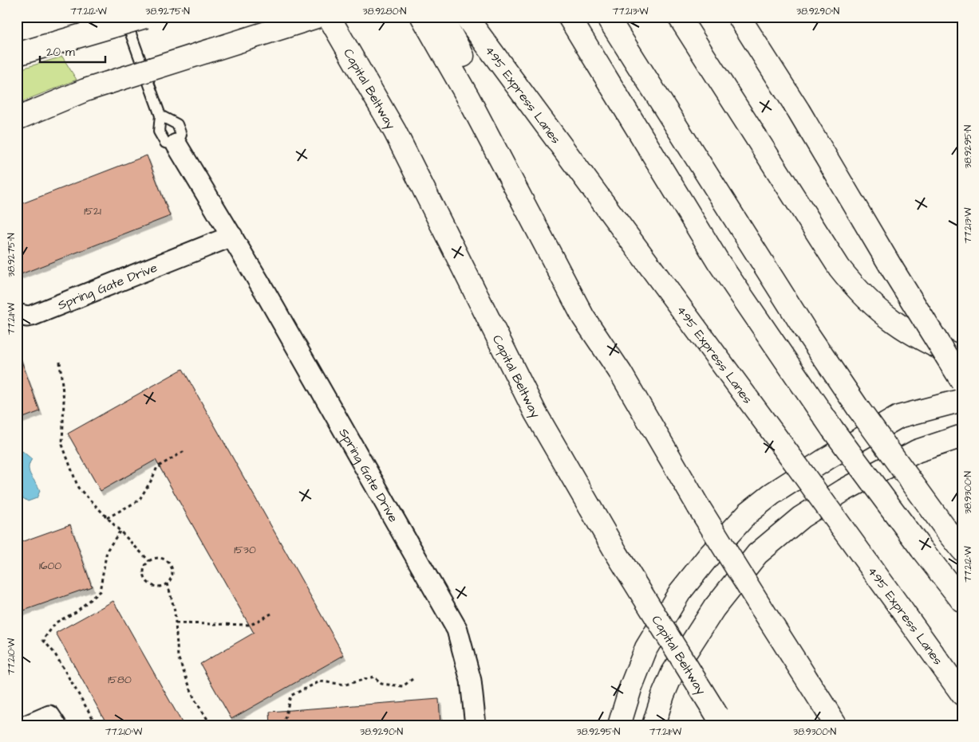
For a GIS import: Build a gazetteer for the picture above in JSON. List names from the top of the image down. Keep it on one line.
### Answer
{"streets":{"main road":["Capital Beltway","495 Express Lanes"],"street":["Spring Gate Drive"]},"house_numbers":["1521","1530","1600","1580"],"scale_bar":"20 m","coordinates":["77.212°W","38.9275°N","38.9280°N","77.213°W","38.9290°N","38.9295°N","77.211°W","38.9300°N","77.210°W"]}
